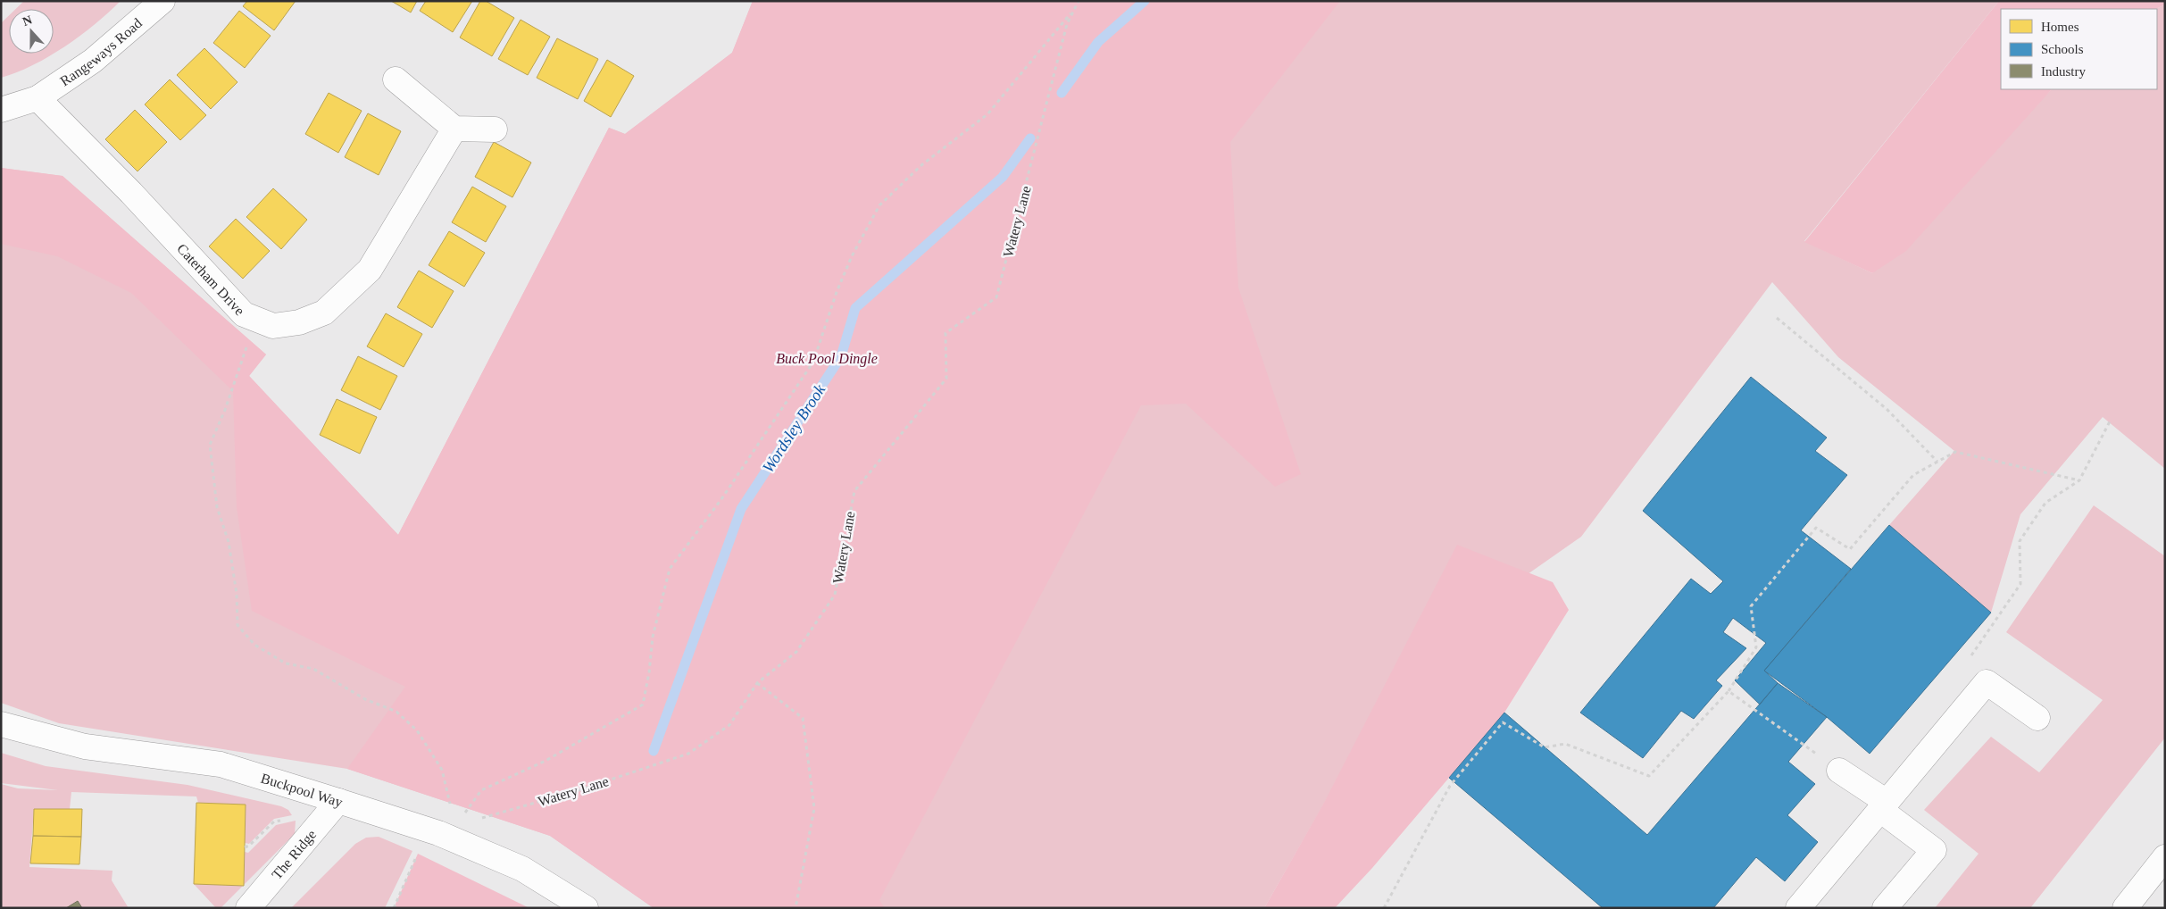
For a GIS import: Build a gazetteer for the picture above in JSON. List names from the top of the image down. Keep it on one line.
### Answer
{"streets":{"street":["Rangeways Road","Caterham Drive","Buckpool Way","The Ridge"],"path":["Watery Lane"]},"crossings":[["Rangeways Road","Caterham Drive"],["Watery Lane","Buckpool Way"],["Buckpool Way","The Ridge"]],"water":["Wordsley Brook"],"parks":["Buck Pool Dingle"],"legend":["Homes","Schools","Industry"],"north":"top"}
